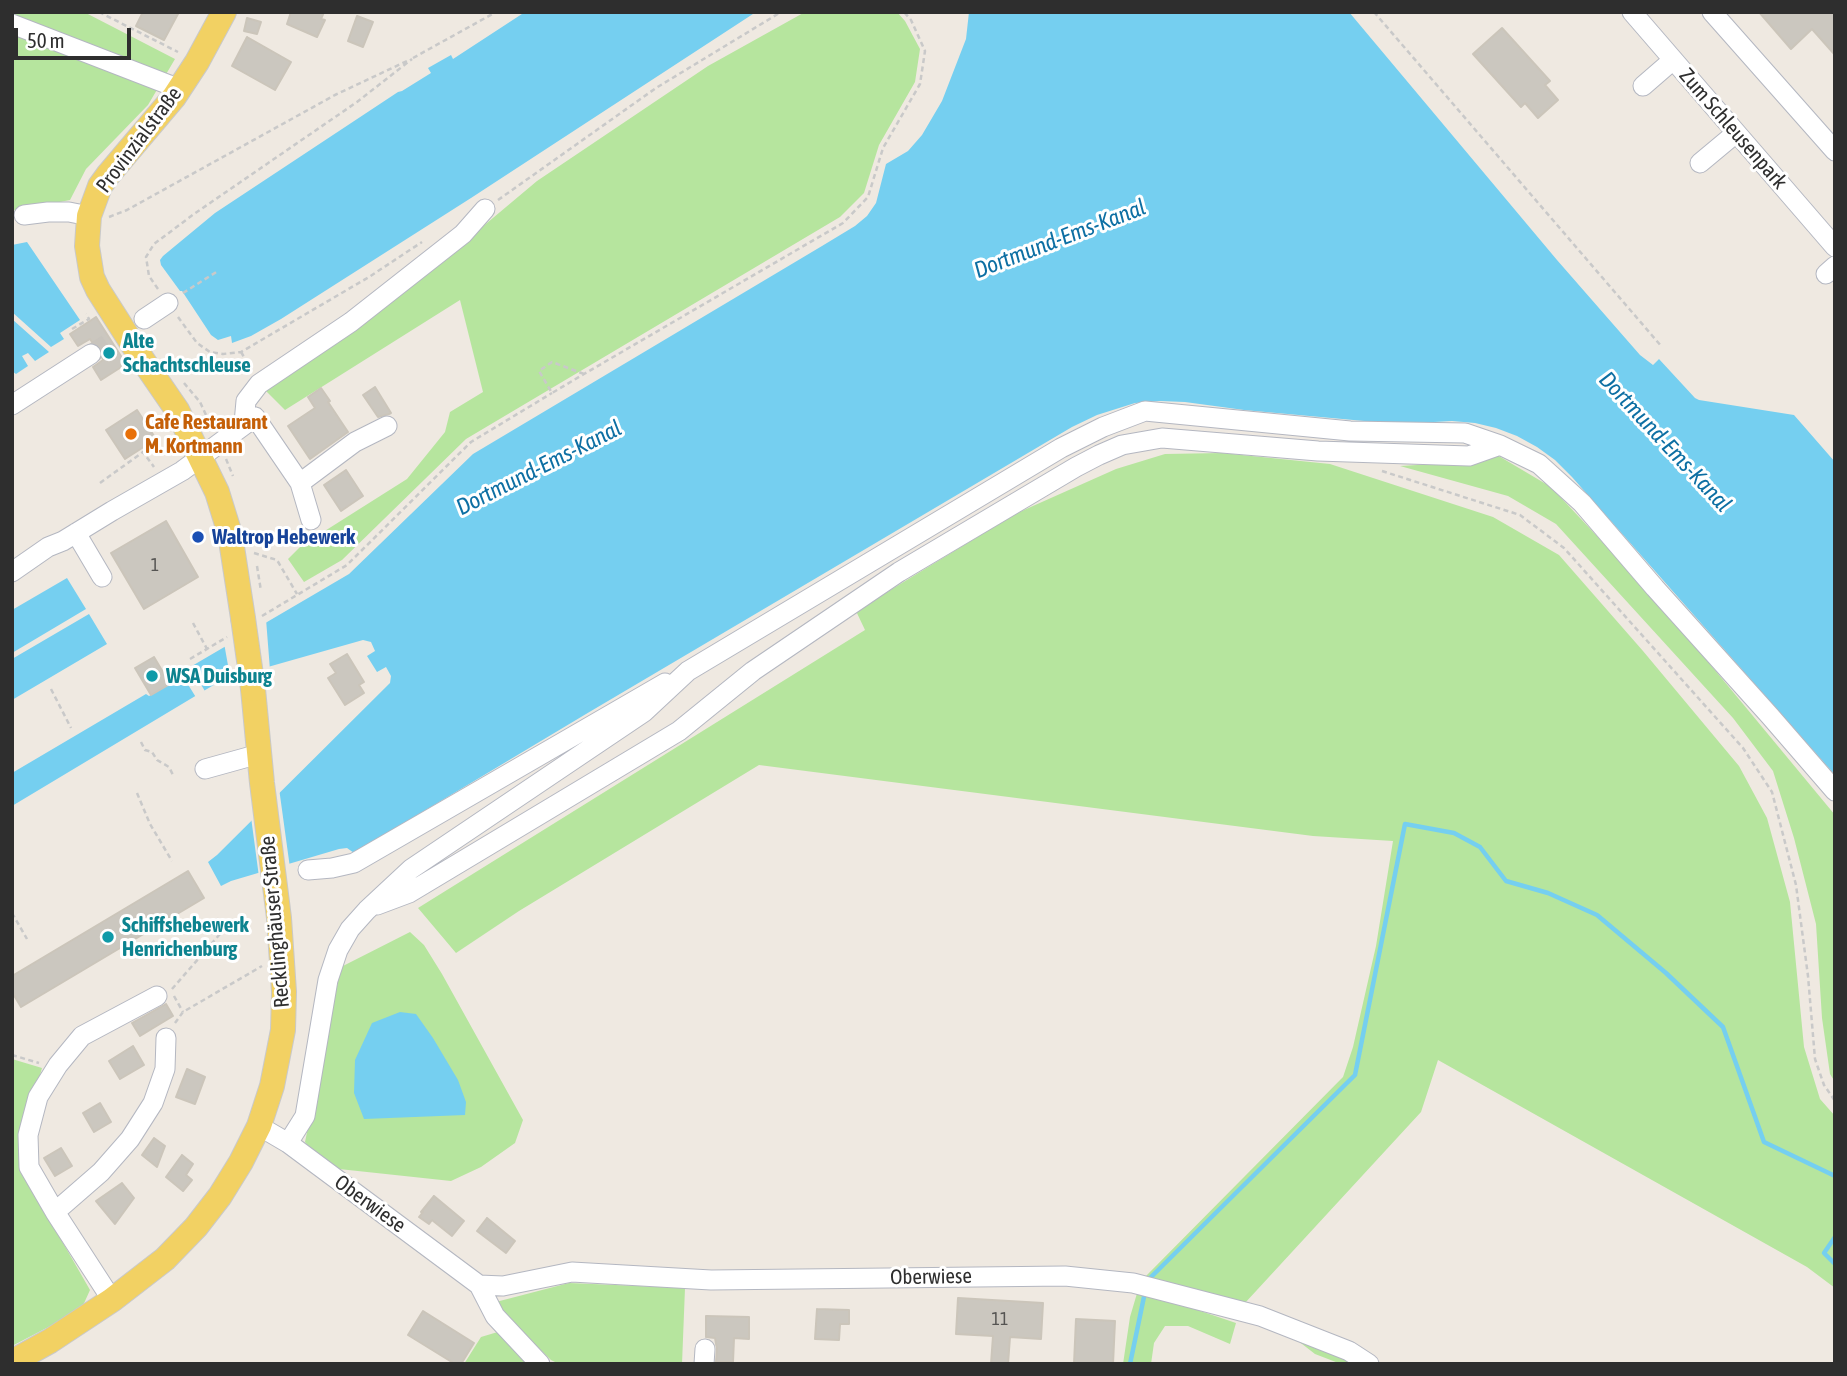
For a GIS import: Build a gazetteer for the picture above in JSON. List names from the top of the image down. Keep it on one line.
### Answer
{"streets":{"main road":["Provinzialstraße","Recklinghäuser Straße"],"street":["Zum Schleusenpark","Oberwiese"]},"crossings":[["Provinzialstraße","Recklinghäuser Straße"],["Recklinghäuser Straße","Oberwiese"]],"water":["Dortmund-Ems-Kanal"],"places":["Alte Schachtschleuse","Cafe Restaurant M. Kortmann","Waltrop Hebewerk","WSA Duisburg","Schiffshebewerk Henrichenburg"],"house_numbers":["1","11"],"scale_bar":"50 m"}
